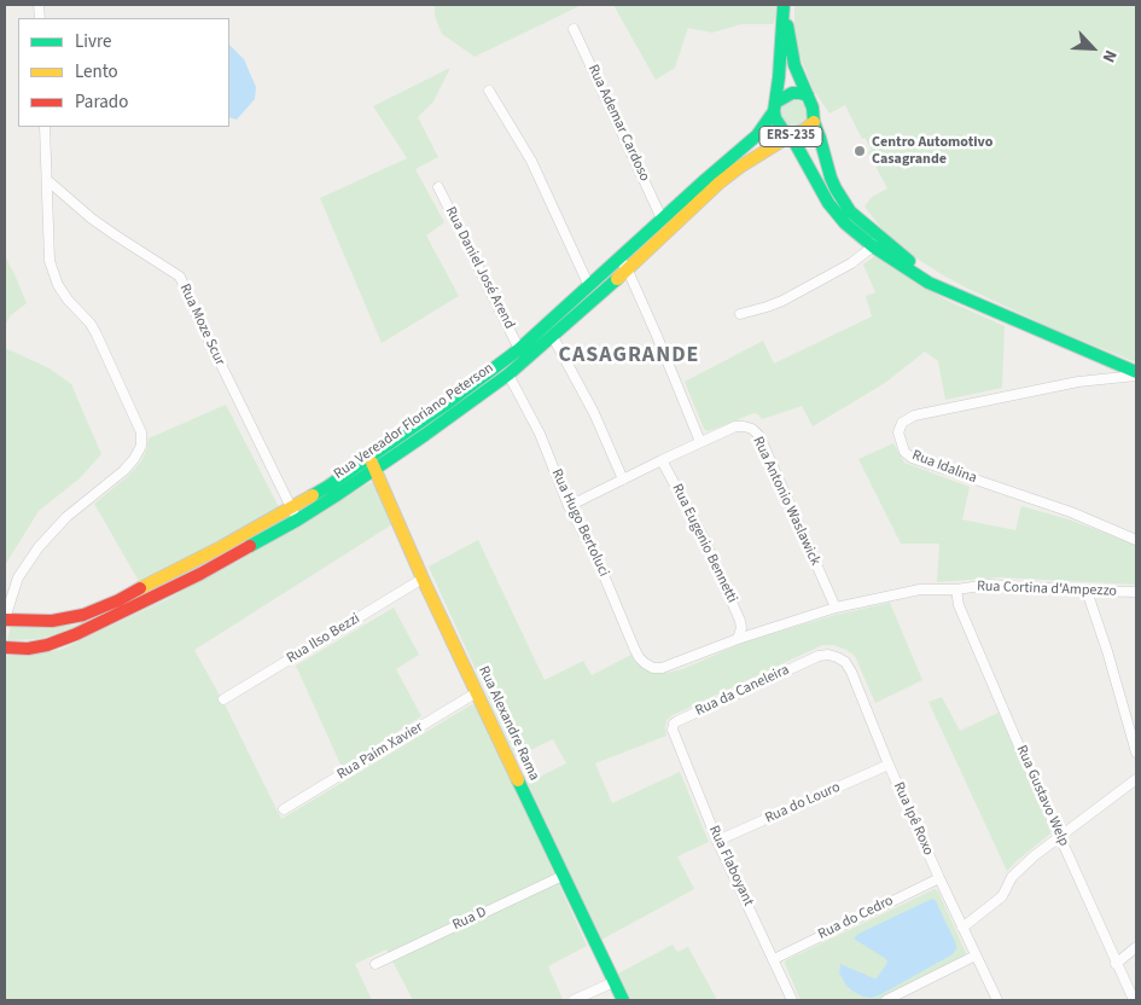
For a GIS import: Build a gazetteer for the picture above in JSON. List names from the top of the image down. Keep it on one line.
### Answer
{"streets":{"main road":["ERS-235","Rua Vereador Floriano Peterson","Rua Alexandre Rama"],"street":["Rua Ademar Cardoso","Rua Daniel José Arend","Rua Moze Scur","Rua Idalina","Rua Antonio Waslawick","Rua Hugo Bertoluci","Rua Eugenio Bennetti","Rua Cortina d'Ampezzo","Rua Ilso Bezzi","Rua da Caneleira","Rua Paim Xavier","Rua Gustavo Welp","Rua do Louro","Rua Ipê Roxo","Rua Flaboyant","Rua do Cedro","Rua D"]},"crossings":[["Rua Ademar Cardoso","Rua Vereador Floriano Peterson"],["ERS-235","Rua Vereador Floriano Peterson"],["ERS-235","Rua Idalina"],["Rua Daniel José Arend","Rua Vereador Floriano Peterson"],["Rua Moze Scur","Rua Vereador Floriano Peterson"],["Rua Vereador Floriano Peterson","Rua Hugo Bertoluci"],["Rua Vereador Floriano Peterson","Rua Alexandre Rama"],["Rua Antonio Waslawick","Rua Hugo Bertoluci"],["Rua Antonio Waslawick","Rua Eugenio Bennetti"],["Rua Antonio Waslawick","Rua Cortina d'Ampezzo"],["Rua Hugo Bertoluci","Rua Cortina d'Ampezzo"],["Rua Eugenio Bennetti","Rua Cortina d'Ampezzo"],["Rua Cortina d'Ampezzo","Rua Gustavo Welp"],["Rua Ilso Bezzi","Rua Alexandre Rama"],["Rua da Caneleira","Rua Ipê Roxo"],["Rua da Caneleira","Rua Flaboyant"],["Rua Alexandre Rama","Rua Paim Xavier"],["Rua Alexandre Rama","Rua D"],["Rua do Louro","Rua Ipê Roxo"],["Rua do Louro","Rua Flaboyant"],["Rua Ipê Roxo","Rua do Cedro"],["Rua Flaboyant","Rua do Cedro"]],"districts":["CASAGRANDE"],"places":["Centro Automotivo Casagrande"],"legend":["Livre","Lento","Parado"],"north":"bottom right"}
